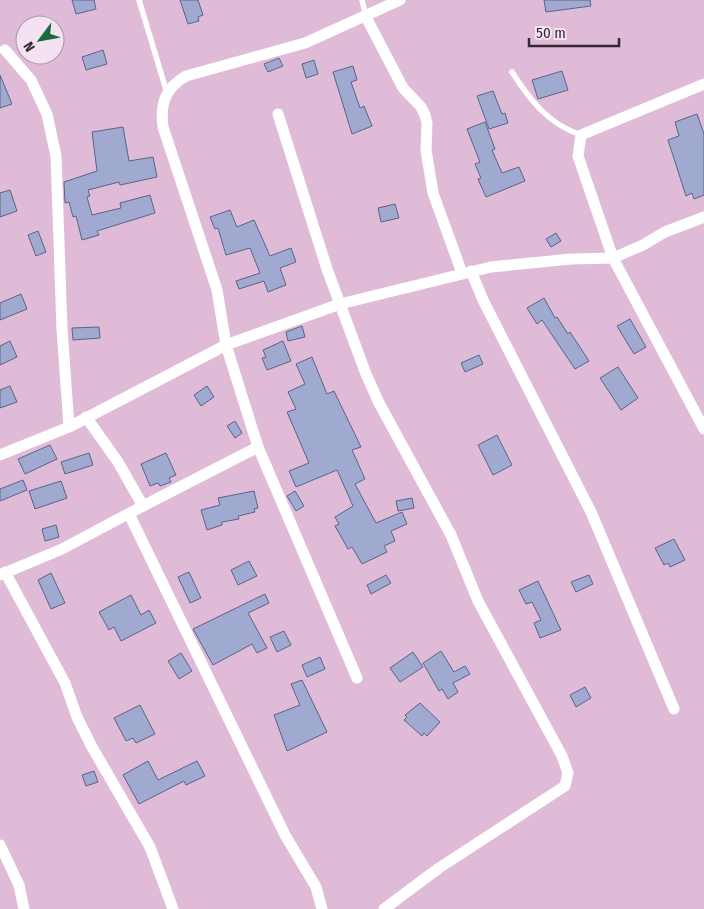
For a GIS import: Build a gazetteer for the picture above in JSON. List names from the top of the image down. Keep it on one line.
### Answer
{"scale_bar":"50 m","north":"bottom left"}
